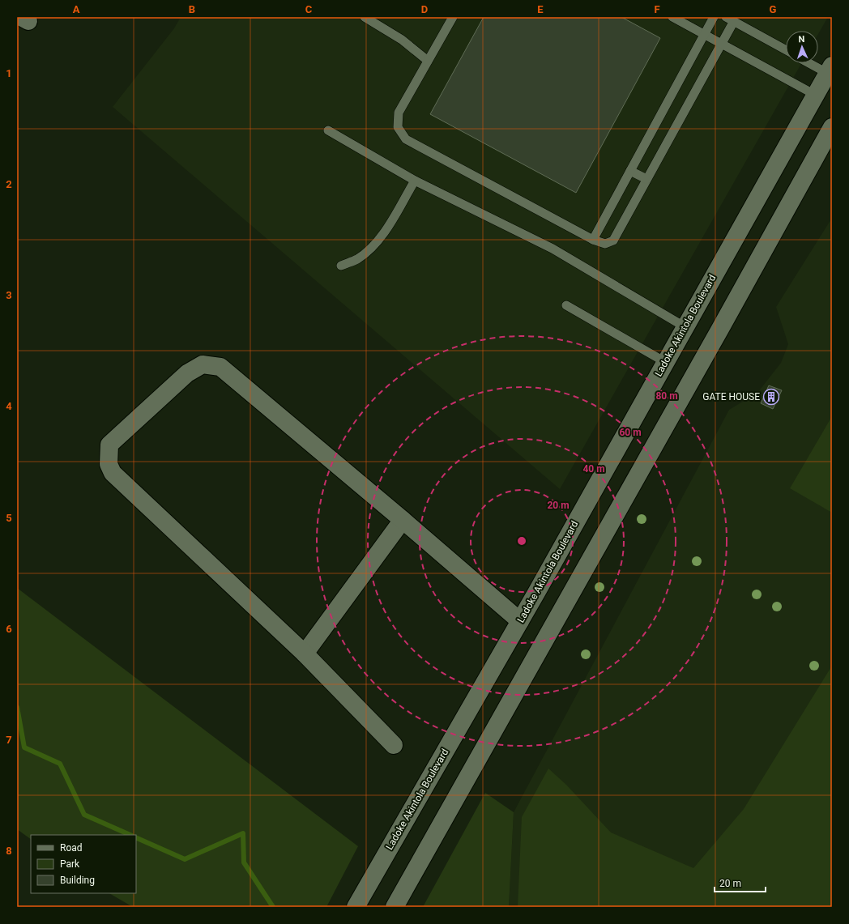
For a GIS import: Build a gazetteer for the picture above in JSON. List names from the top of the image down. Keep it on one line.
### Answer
{"streets":{"street":["Ladoke Akintola Boulevard"]},"places":{"building":["GATE HOUSE"]},"legend":["Road","Park","Building"],"scale_bar":"20 m","north":"top","grid":{"columns":["A","B","C","D","E","F","G"],"rows":["1","2","3","4","5","6","7","8"]},"rings":["80 m","60 m","40 m","20 m"]}
